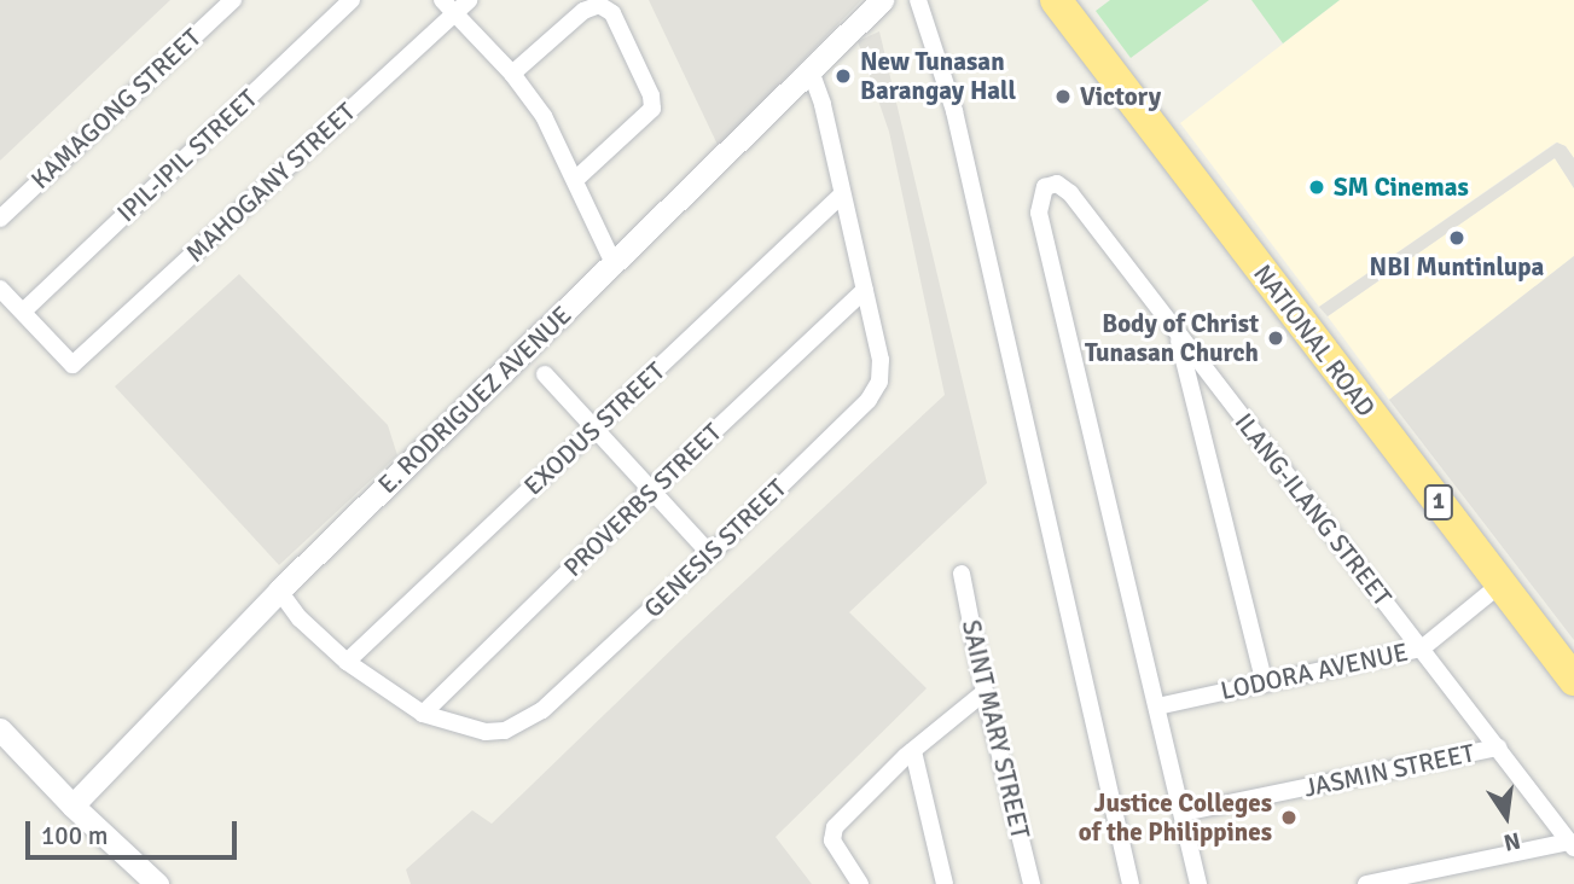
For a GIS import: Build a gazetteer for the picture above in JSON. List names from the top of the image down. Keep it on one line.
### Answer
{"streets":{"highway":["NATIONAL ROAD","1"],"street":["KAMAGONG STREET","IPIL-IPIL STREET","MAHOGANY STREET","E. RODRIGUEZ AVENUE","EXODUS STREET","PROVERBS STREET","ILANG-ILANG STREET","GENESIS STREET","LODORA AVENUE","SAINT MARY STREET","JASMIN STREET"]},"crossings":[["IPIL-IPIL STREET","MAHOGANY STREET"],["NATIONAL ROAD","LODORA AVENUE"],["E. RODRIGUEZ AVENUE","GENESIS STREET"],["EXODUS STREET","GENESIS STREET"],["PROVERBS STREET","GENESIS STREET"],["ILANG-ILANG STREET","LODORA AVENUE"],["ILANG-ILANG STREET","JASMIN STREET"]],"places":["New Tunasan Barangay Hall","Victory","SM Cinemas","NBI Muntinlupa","Body of Christ Tunasan Church","Justice Colleges of the Philippines"],"scale_bar":"100 m","north":"bottom"}
